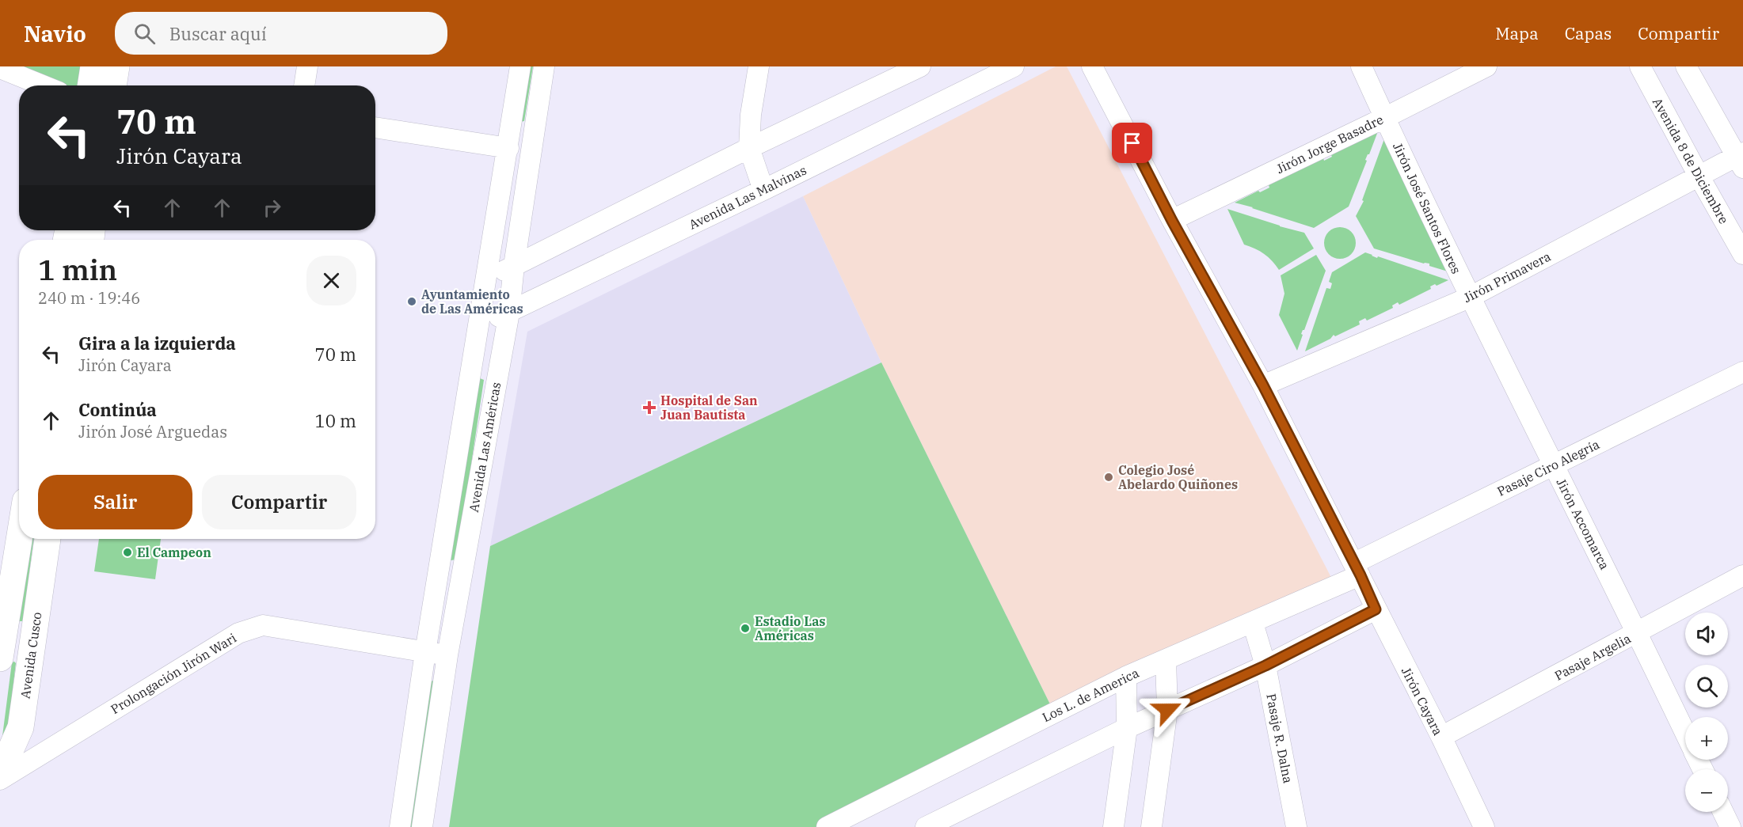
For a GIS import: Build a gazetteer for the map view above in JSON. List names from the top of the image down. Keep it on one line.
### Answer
{"streets":{"highway":["Avenida Cusco"],"street":["Jirón Jorge Basadre","Avenida 8 de Diciembre","Avenida Las Malvinas","Jirón José Santos Flores","Jirón Primavera","Avenida Las Américas","Pasaje Ciro Alegría","Jirón Accomarca","Pasaje Argelia","Prolongación Jirón Wari","Los L. de America","Jirón Cayara","Pasaje R. Dalna"]},"crossings":[["Jirón Jorge Basadre","Jirón José Santos Flores"],["Jirón Jorge Basadre","Jirón Cayara"],["Avenida 8 de Diciembre","Jirón Primavera"],["Avenida Las Malvinas","Avenida Las Américas"],["Jirón José Santos Flores","Jirón Primavera"],["Jirón José Santos Flores","Jirón Accomarca"],["Jirón Primavera","Jirón Accomarca"],["Jirón Primavera","Jirón Cayara"],["Avenida Las Américas","Prolongación Jirón Wari"],["Pasaje Ciro Alegría","Jirón Accomarca"],["Pasaje Ciro Alegría","Los L. de America"],["Pasaje Ciro Alegría","Jirón Cayara"],["Jirón Accomarca","Pasaje Argelia"],["Pasaje Argelia","Jirón Cayara"],["Los L. de America","Jirón Cayara"],["Los L. de America","Pasaje R. Dalna"]],"places":{"other":["Ayuntamiento de Las Américas","Colegio José Abelardo Quiñones","El Campeon","Estadio Las Américas"],"health":["Hospital de San Juan Bautista"]},"page":{"header":"Navio","search":"Buscar aquí","nav":["Mapa","Capas","Compartir"],"turn":["70 m","Jirón Cayara"],"heading":["1 min","240 m · 19:46"],"list":[{"name":"Gira a la izquierda","note":"Jirón Cayara","value":"70 m"},{"name":"Continúa","note":"Jirón José Arguedas","value":"10 m"}],"buttons":["Salir","Compartir"],"map_buttons":["+","−"]}}
